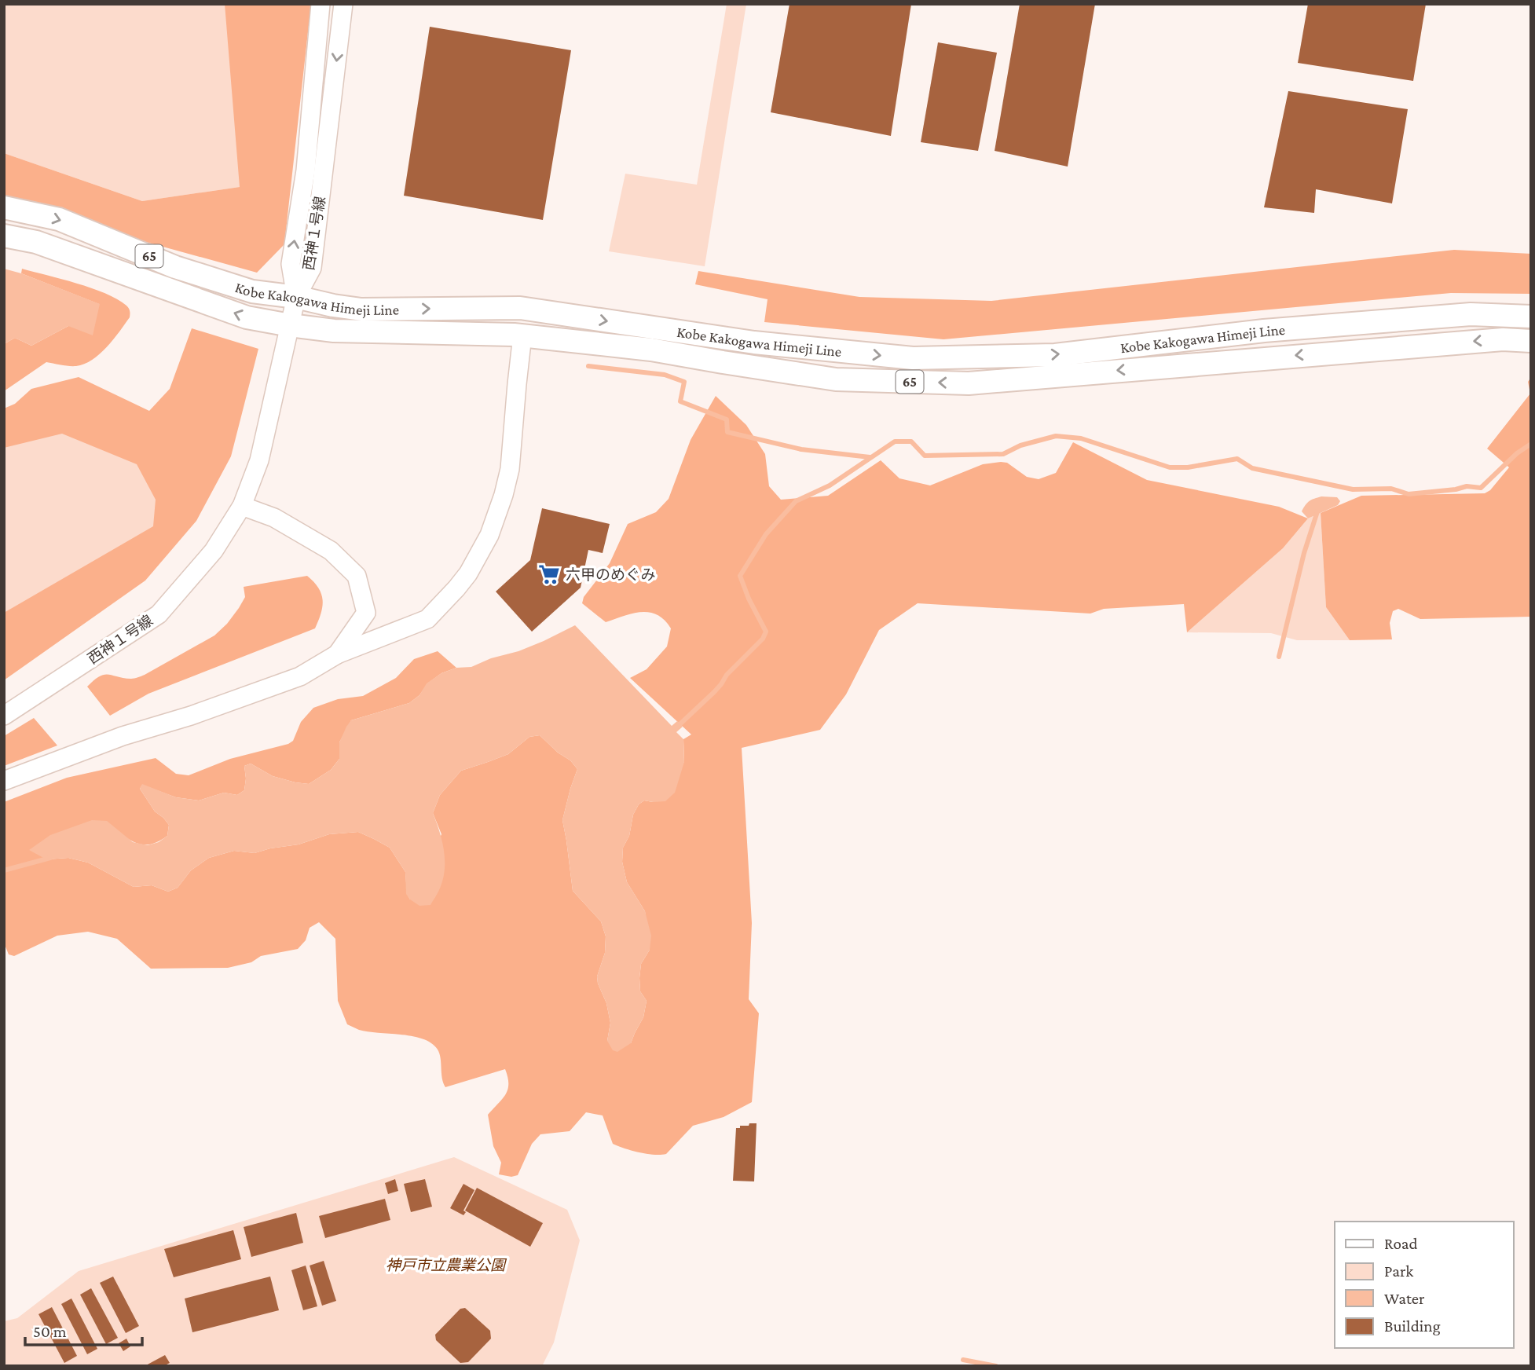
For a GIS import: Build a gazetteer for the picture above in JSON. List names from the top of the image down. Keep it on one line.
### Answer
{"streets":{"main road":["65","Kobe Kakogawa Himeji Line"],"street":["西神１号線"]},"crossings":[["西神１号線","Kobe Kakogawa Himeji Line"]],"parks":["神戸市立農業公園"],"places":{"supermarket":["六甲のめぐみ"]},"legend":["Road","Park","Water","Building"],"scale_bar":"50 m"}
